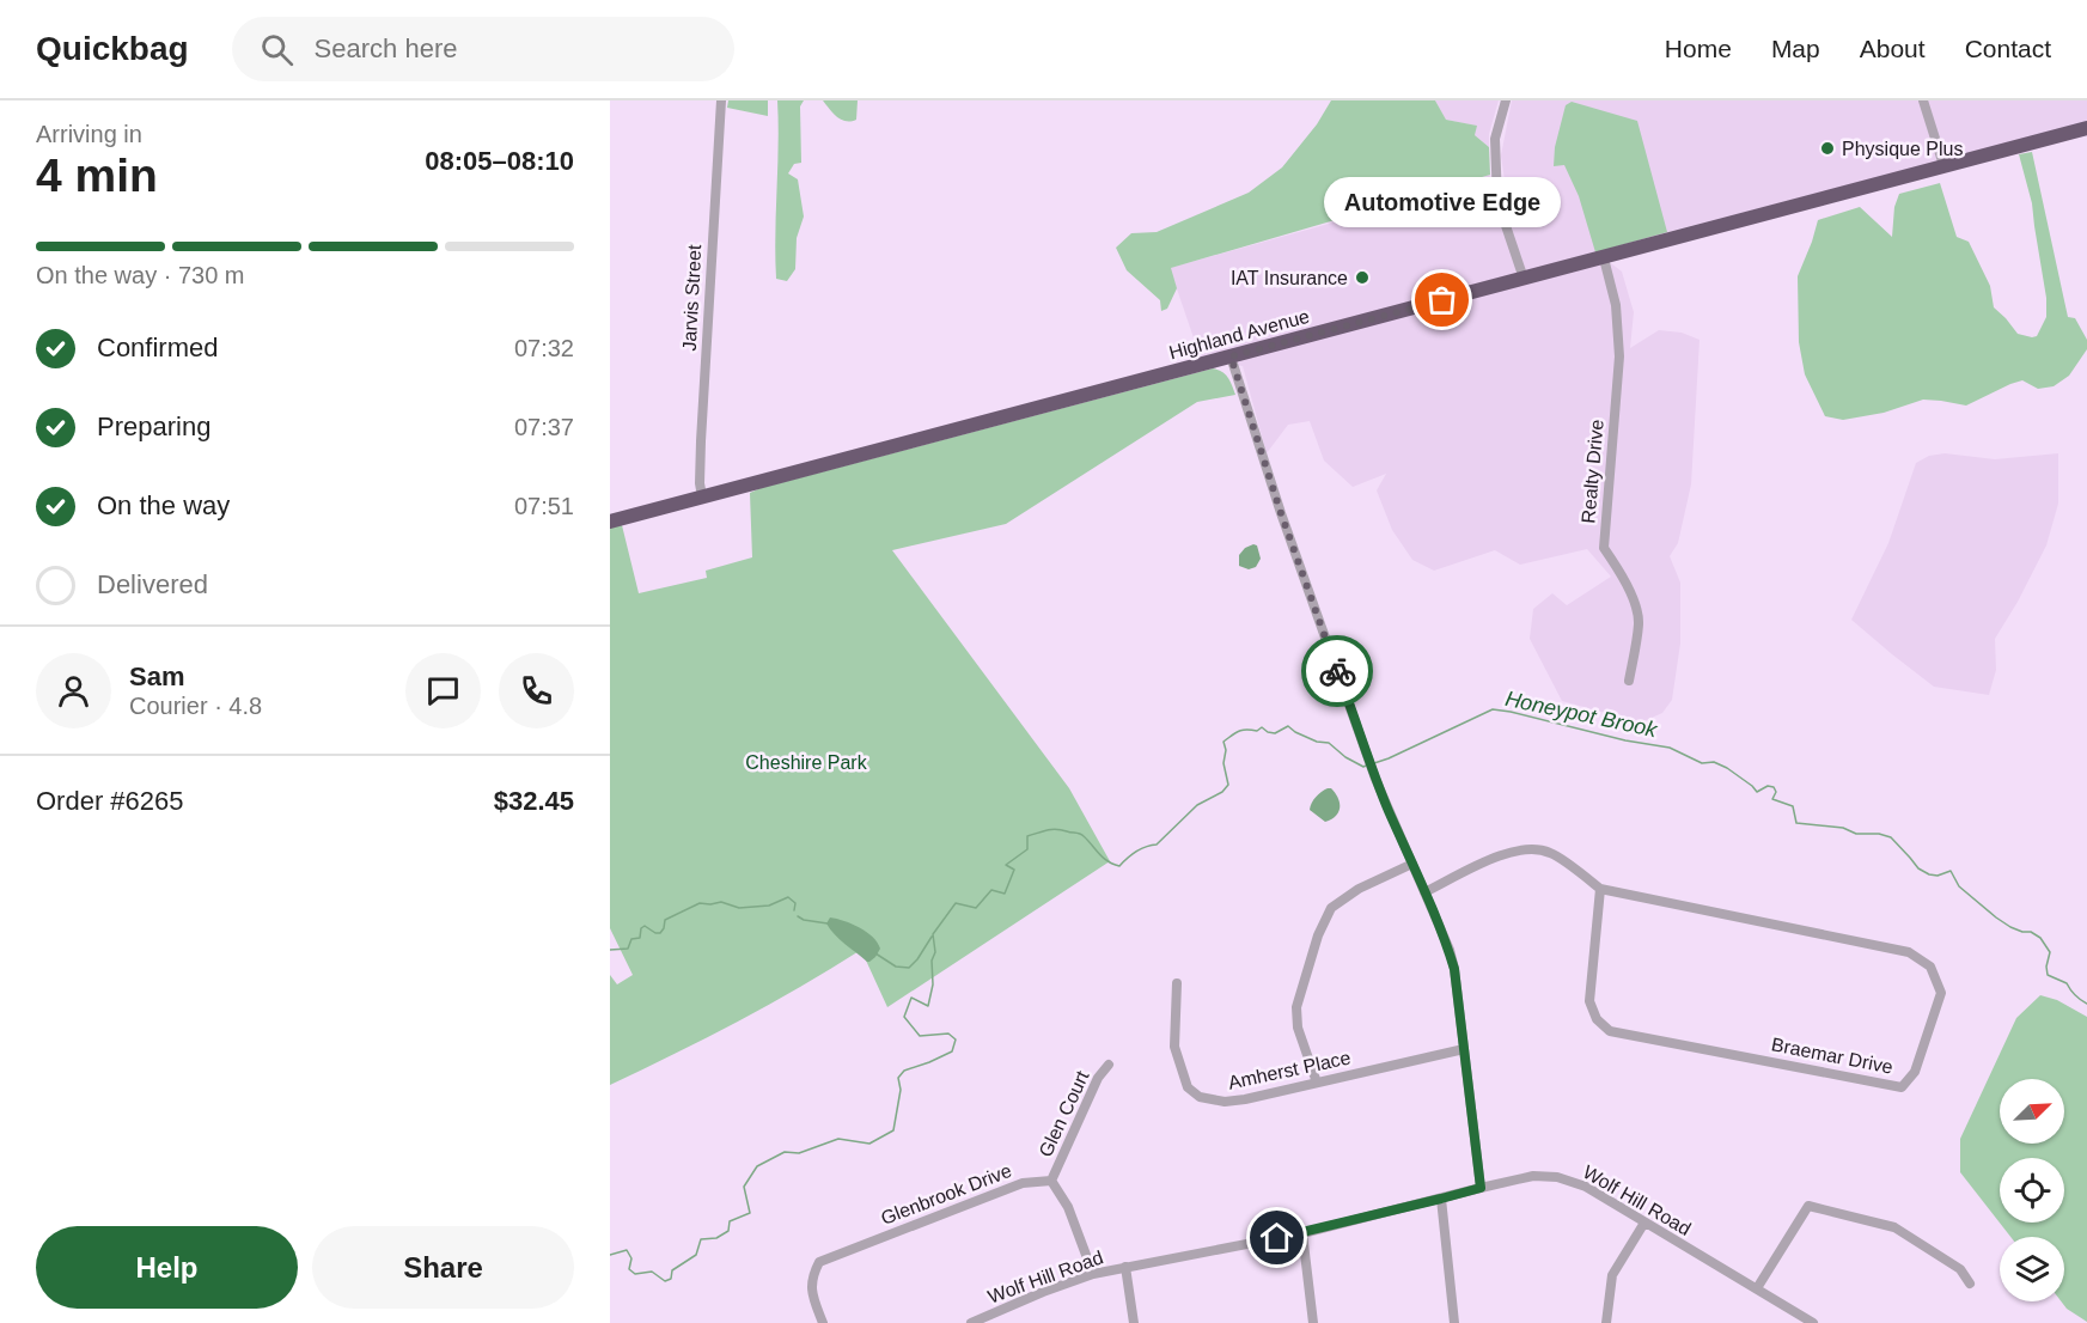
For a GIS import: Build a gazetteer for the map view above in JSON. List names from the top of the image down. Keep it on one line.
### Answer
{"streets":{"highway":["Highland Avenue"],"street":["Jarvis Street","Realty Drive","Braemar Drive","Amherst Place","Glen Court","Glenbrook Drive","Wolf Hill Road"]},"crossings":[["Jarvis Street","Highland Avenue"],["Highland Avenue","Realty Drive"],["Glen Court","Glenbrook Drive"]],"water":["Honeypot Brook"],"parks":["Cheshire Park"],"places":["Physique Plus","IAT Insurance","Automotive Edge"],"north":"top right","page":{"header":"Quickbag","search":"Search here","nav":["Home","Map","About","Contact"],"heading":["4 min","Arriving in","08:05–08:10"],"panel":["Sam","Courier · 4.8","Order #6265","$32.45"],"bubble":"Automotive Edge","bar":"On the way · 730 m","list":[["Confirmed","07:32"],["Preparing","07:37"],["On the way","07:51"],"Delivered"],"buttons":["Help","Share"]}}
